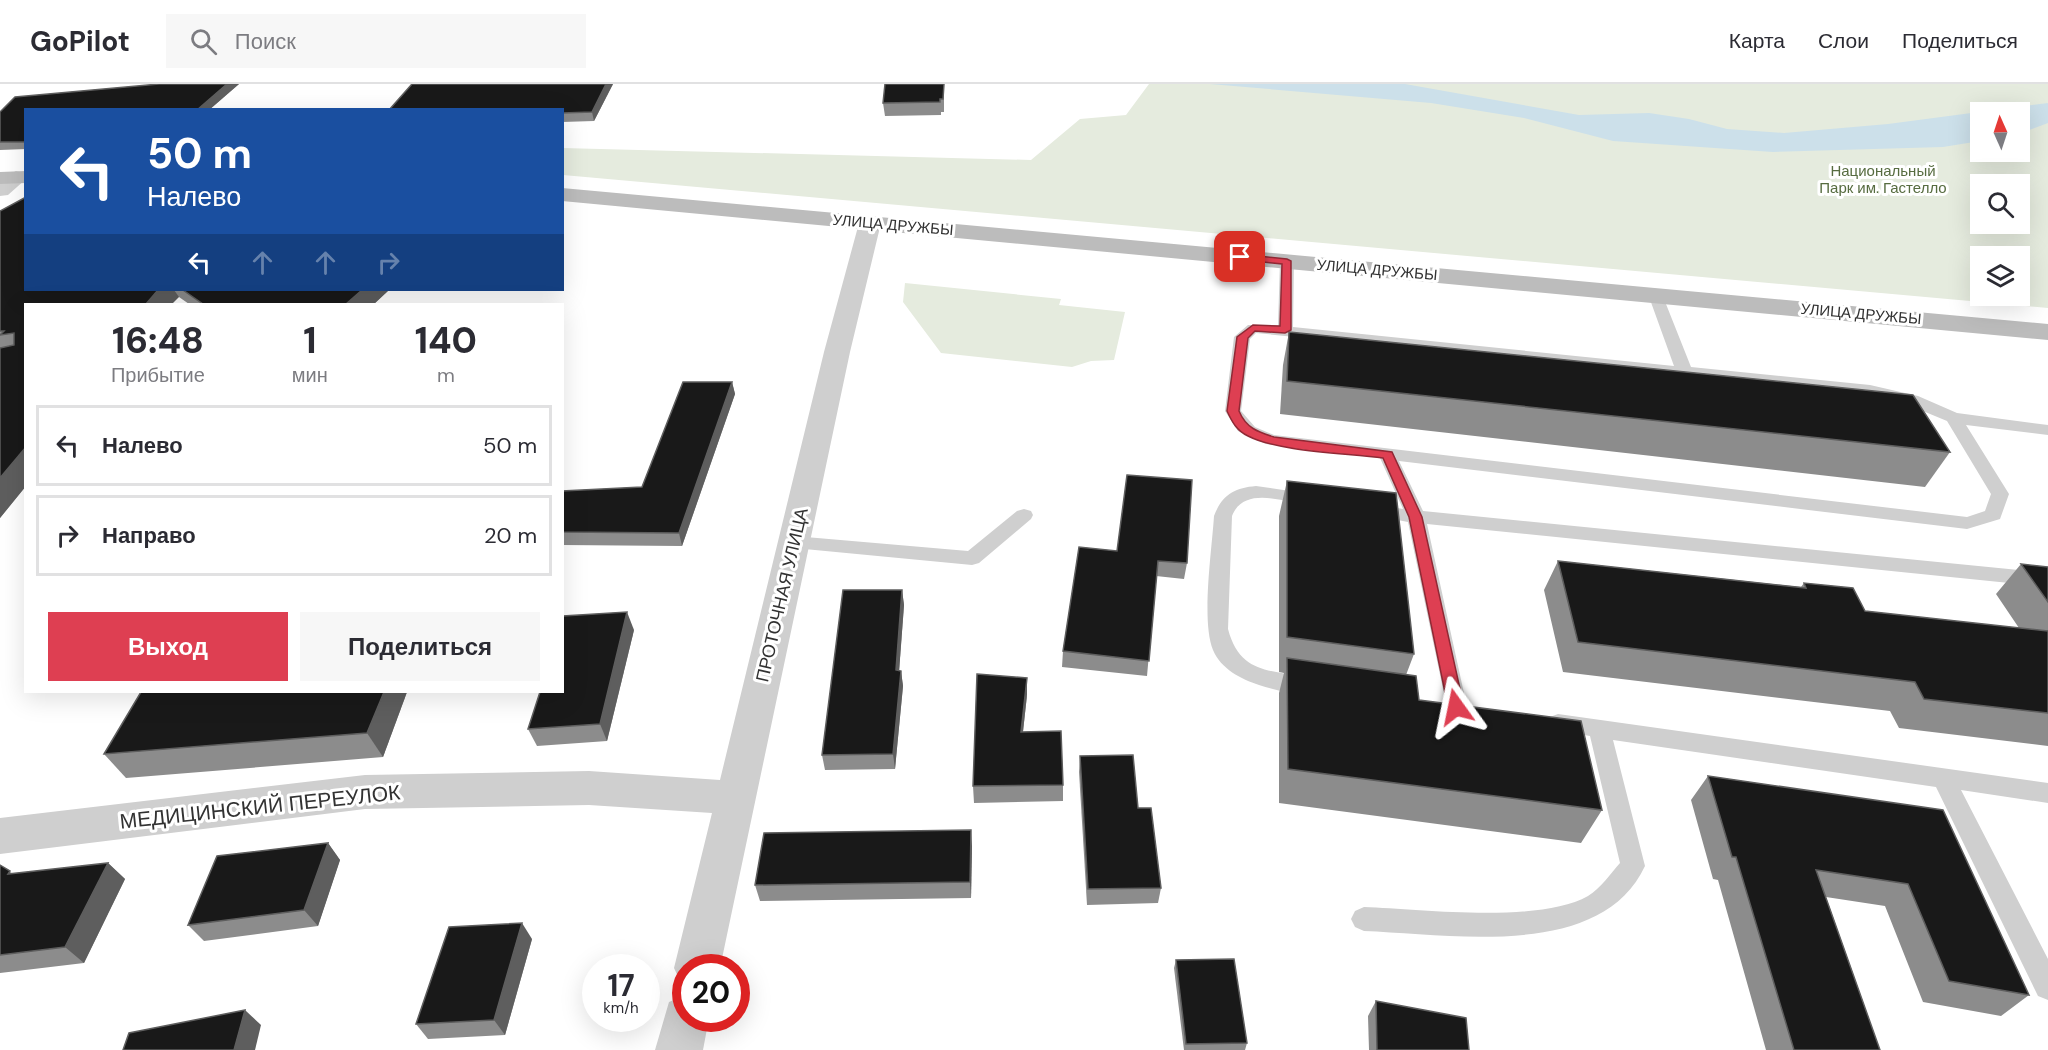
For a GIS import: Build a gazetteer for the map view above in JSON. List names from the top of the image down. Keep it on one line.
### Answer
{"streets":{"main road":["УЛИЦА ДРУЖБЫ"],"street":["ПРОТОЧНАЯ УЛИЦА","МЕДИЦИНСКИЙ ПЕРЕУЛОК"]},"crossings":[["УЛИЦА ДРУЖБЫ","ПРОТОЧНАЯ УЛИЦА"],["ПРОТОЧНАЯ УЛИЦА","МЕДИЦИНСКИЙ ПЕРЕУЛОК"]],"parks":["Национальный Парк им. Гастелло"],"north":"top","page":{"header":"GoPilot","search":"Поиск","nav":["Карта","Слои","Поделиться"],"turn":["50 m","Налево"],"eta":["16:48","Прибытие","1","мин","140","m"],"list":[{"name":"Налево","value":"50 m"},{"name":"Направо","value":"20 m"}],"buttons":["Выход","Поделиться"],"speed":"17 km/h","limit":"20"}}
